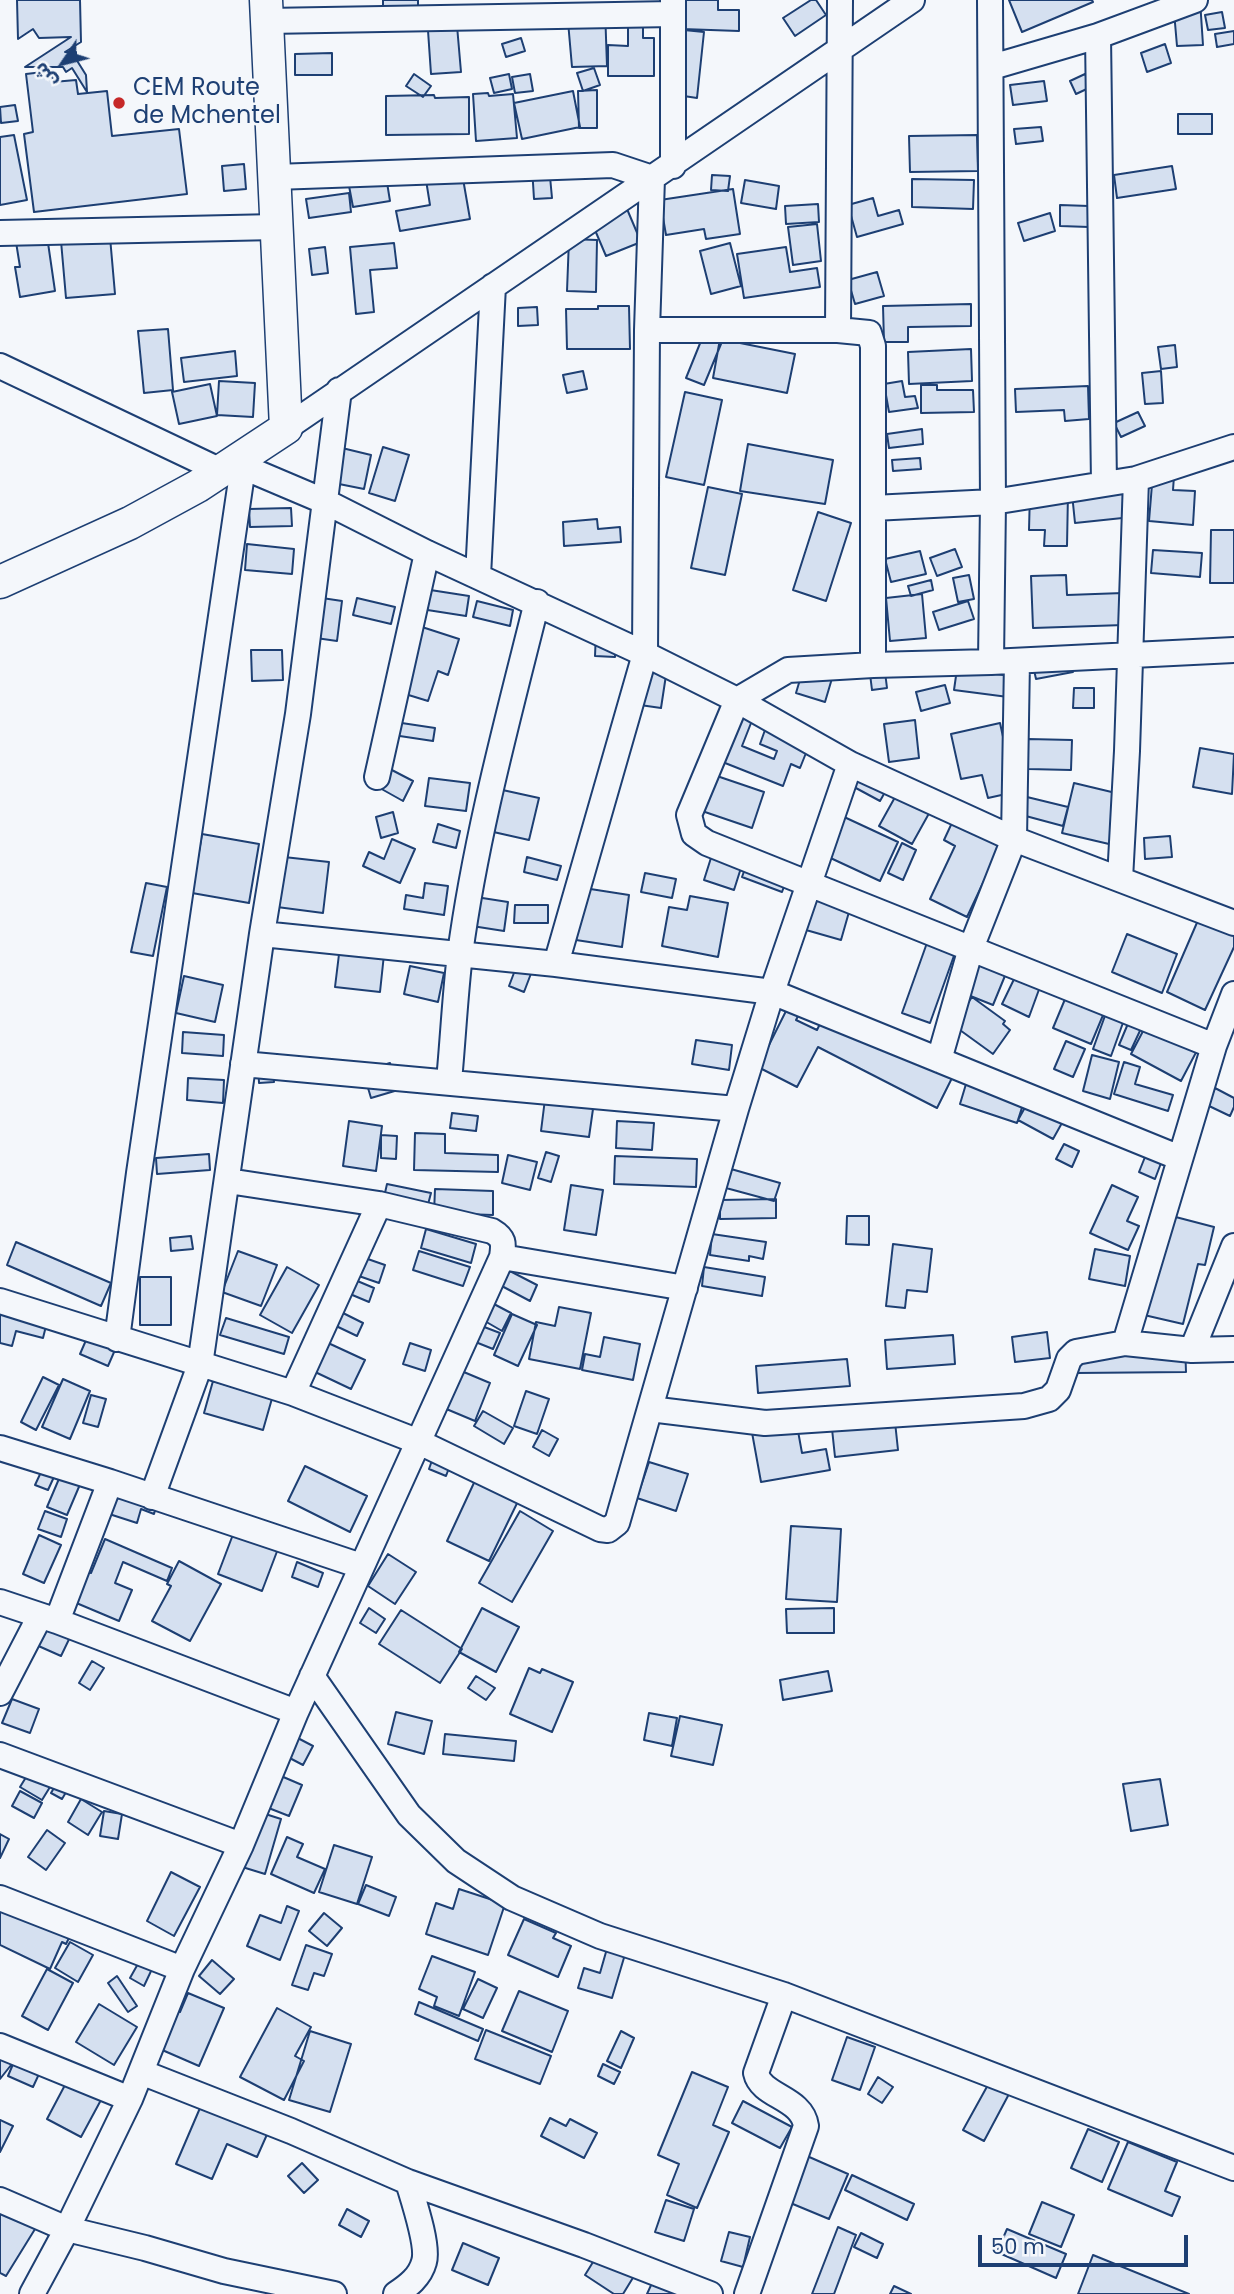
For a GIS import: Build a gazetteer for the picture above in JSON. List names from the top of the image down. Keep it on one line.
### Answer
{"places":["CEM Route de Mchentel"],"scale_bar":"50 m","north":"bottom left"}
